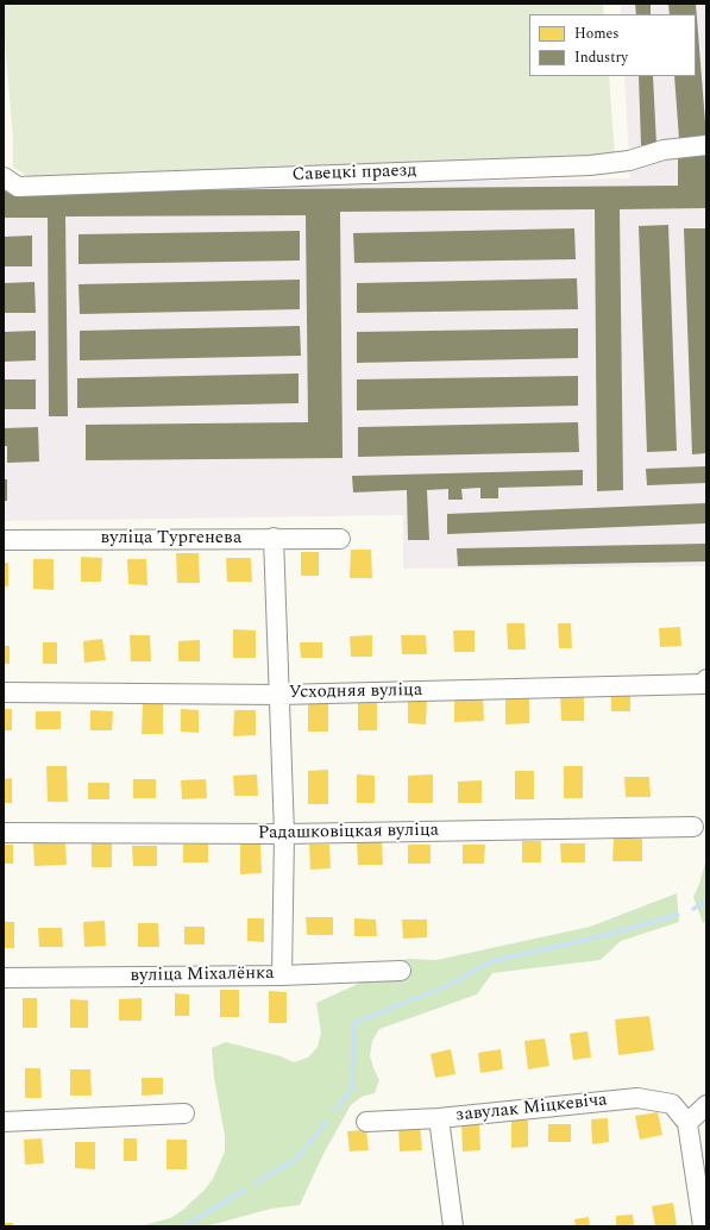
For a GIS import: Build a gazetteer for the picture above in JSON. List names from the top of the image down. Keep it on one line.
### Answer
{"streets":{"street":["Савецкі праезд","вуліца Тургенева","Усходняя вуліца","Радашковіцкая вуліца","вуліца Міхалёнка","завулак Міцкевіча"]},"legend":["Homes","Industry"]}
